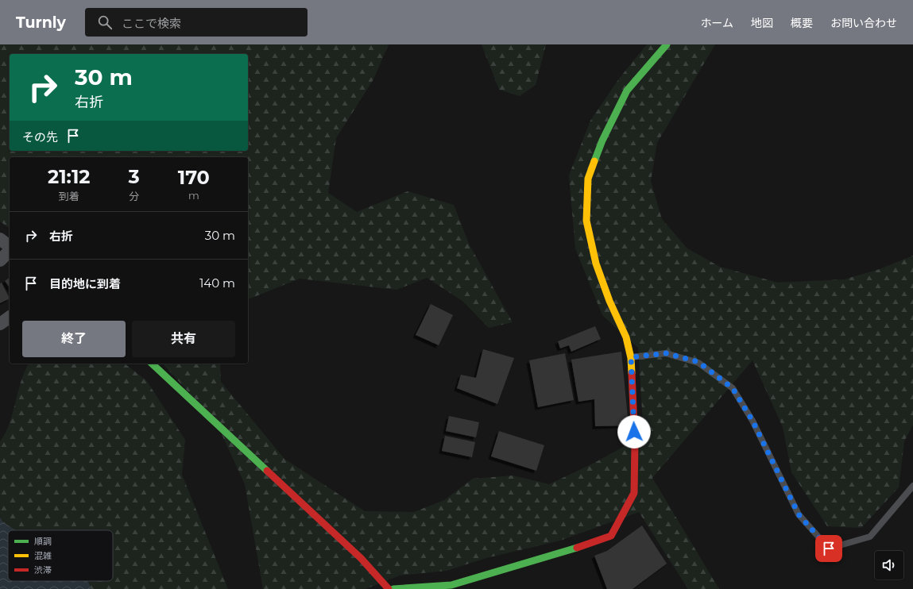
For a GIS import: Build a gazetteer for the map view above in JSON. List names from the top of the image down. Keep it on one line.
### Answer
{"legend":["順調","混雑","渋滞"],"page":{"header":"Turnly","search":"ここで検索","nav":["ホーム","地図","概要","お問い合わせ"],"turn":["30 m","右折"],"then":"その先","eta":["21:12","到着","3","分","170","m"],"list":[{"name":"右折","value":"30 m"},{"name":"目的地に到着","value":"140 m"}],"buttons":["終了","共有"]}}
